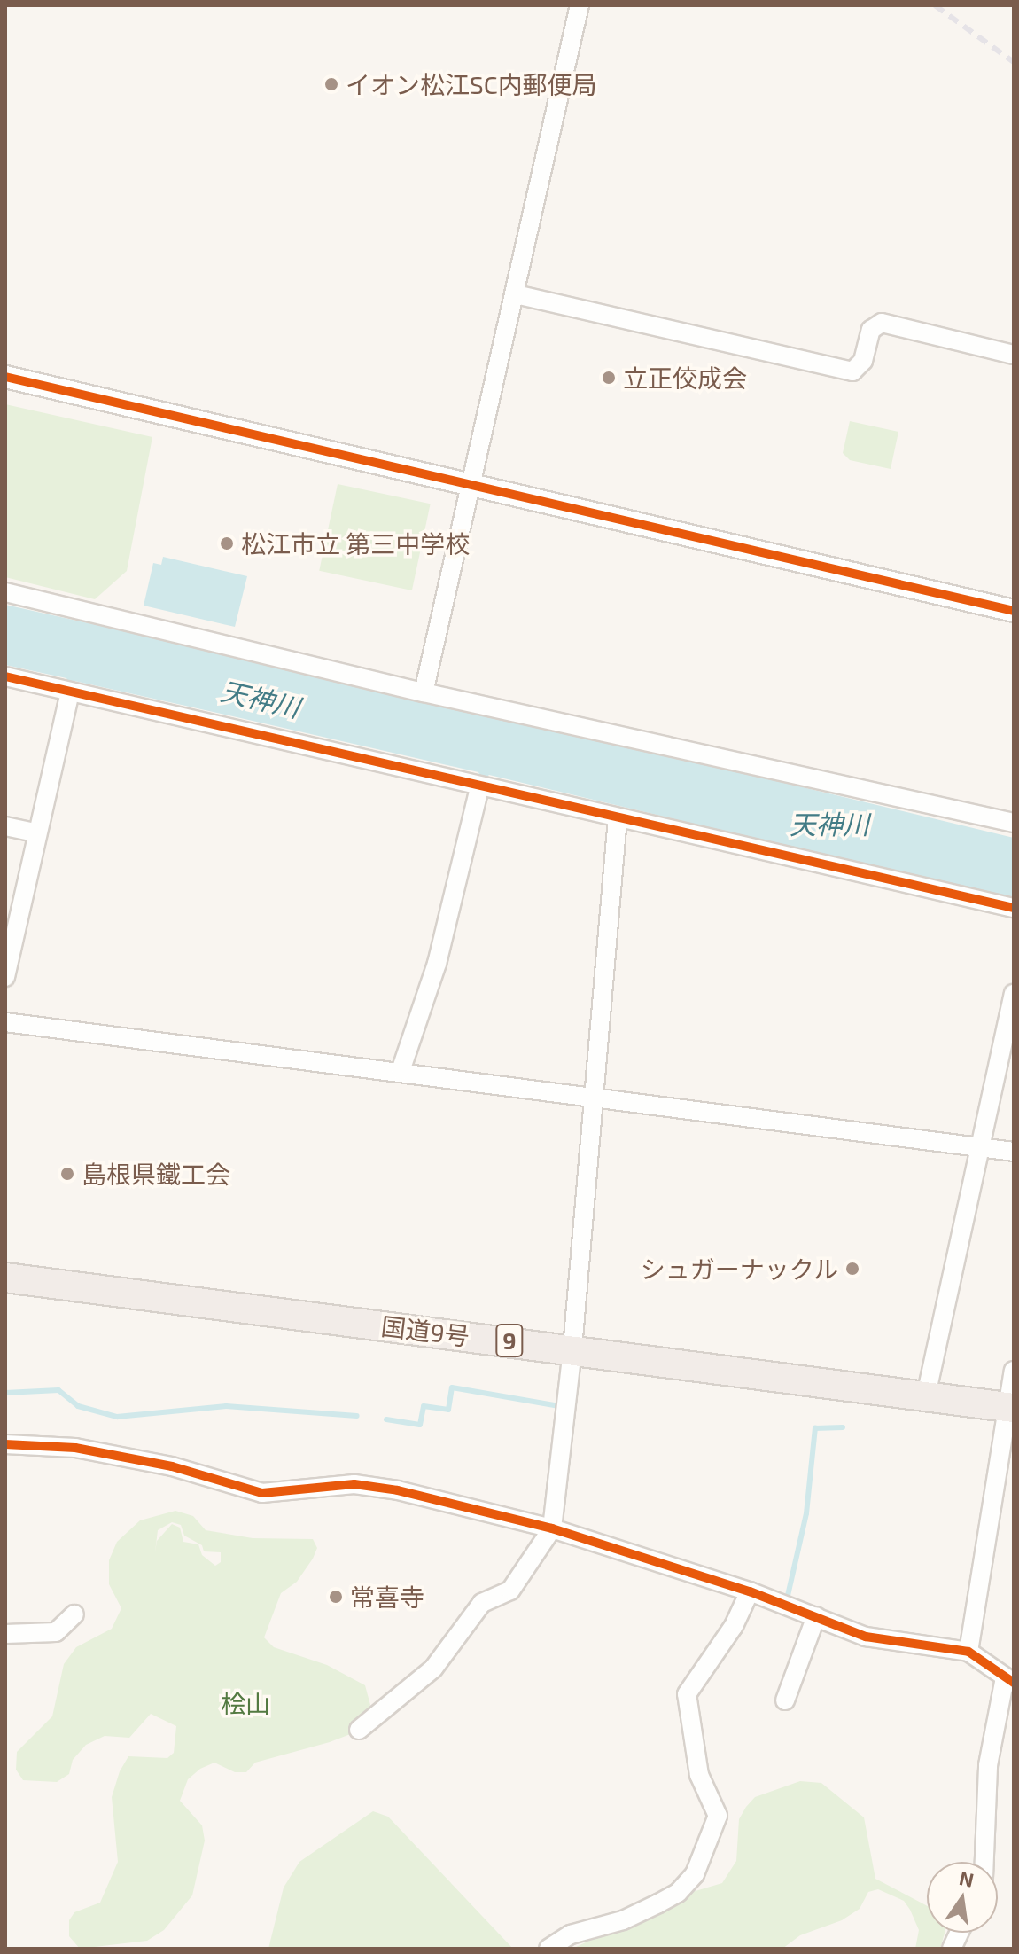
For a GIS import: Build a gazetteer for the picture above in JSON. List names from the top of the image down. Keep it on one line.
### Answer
{"streets":{"highway":["国道9号","9"]},"water":["天神川"],"parks":["桧山"],"places":["イオン松江SC内郵便局","立正佼成会","松江市立 第三中学校","島根県鐵工会","シュガーナックル","常喜寺"],"north":"top"}
